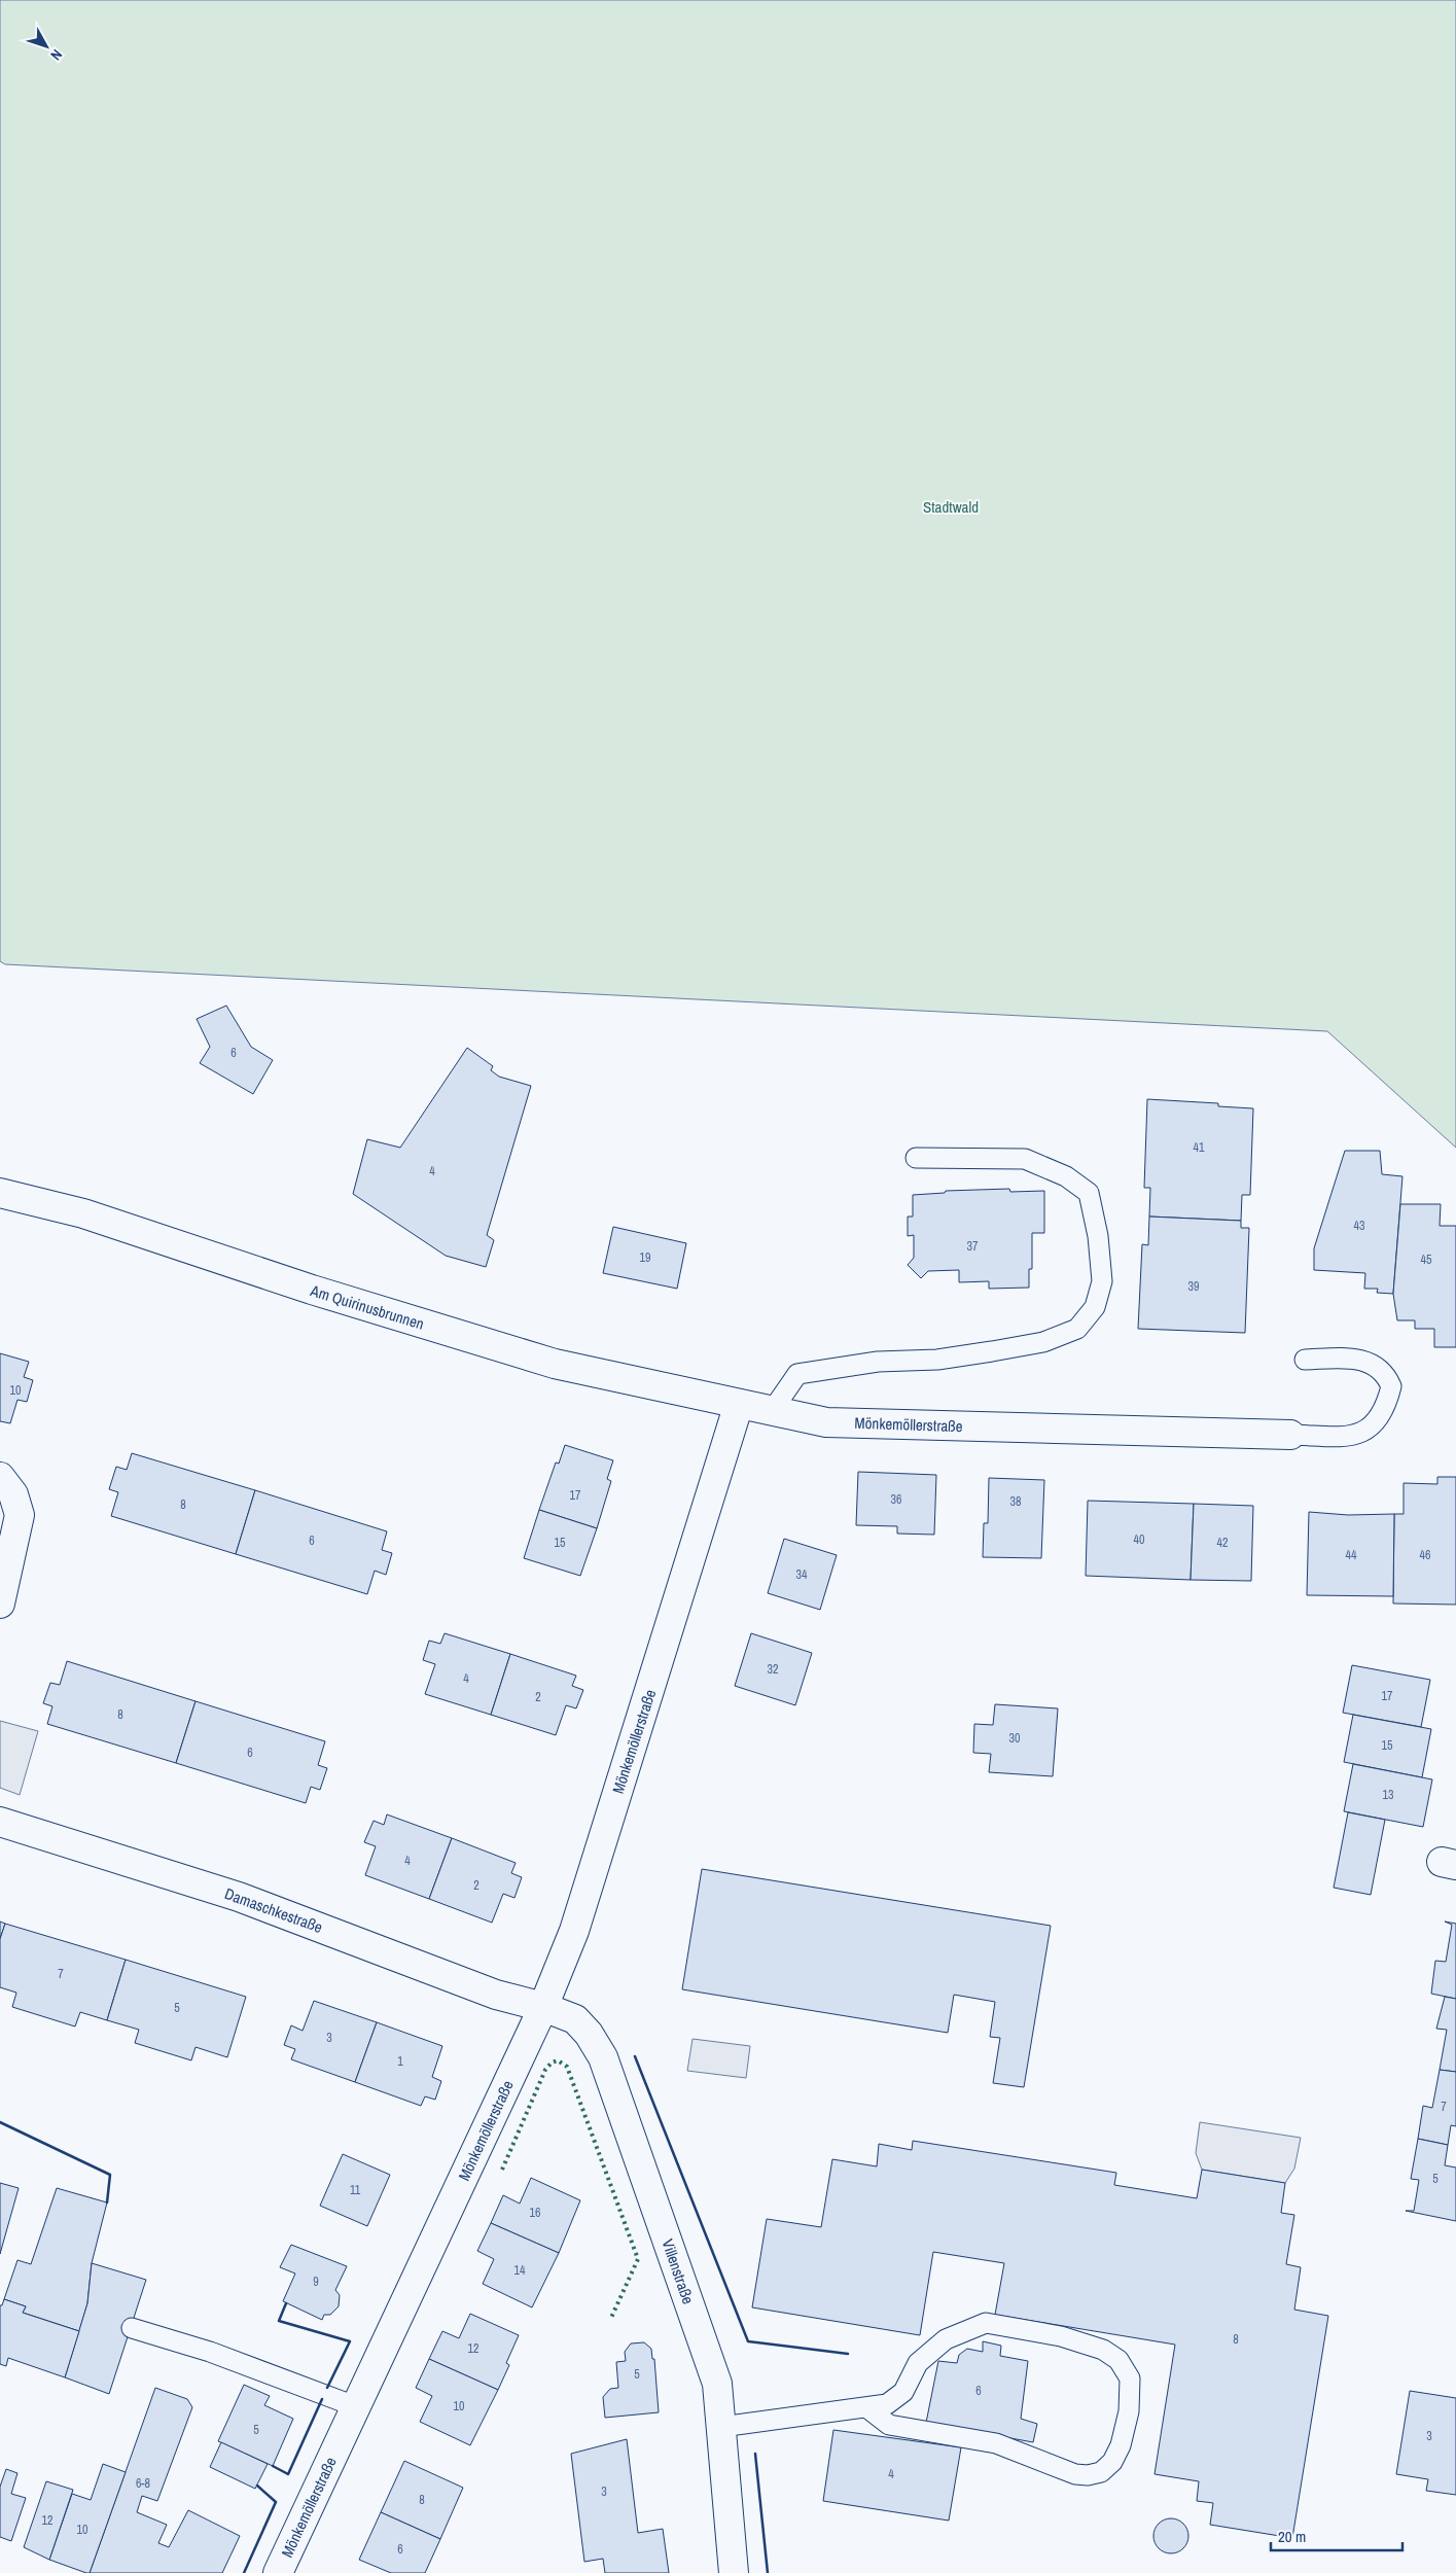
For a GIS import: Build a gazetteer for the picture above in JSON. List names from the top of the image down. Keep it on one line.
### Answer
{"streets":{"street":["Am Quirinusbrunnen","Mönkemöllerstraße","Damaschkestraße","Villenstraße"]},"crossings":[["Am Quirinusbrunnen","Mönkemöllerstraße"],["Mönkemöllerstraße","Damaschkestraße"],["Mönkemöllerstraße","Villenstraße"],["Damaschkestraße","Villenstraße"]],"parks":["Stadtwald"],"house_numbers":["6","41","4","43","37","19","45","39","10","17","36","38","8","40","6","15","42","44","46","34","32","4","17","2","8","30","15","6","13","4","2","7","5","3","1","7","5","11","16","14","9","8","12","5","6","10","5","3","4","6-8","3","8","12","10","6"],"scale_bar":"20 m","north":"bottom right"}
